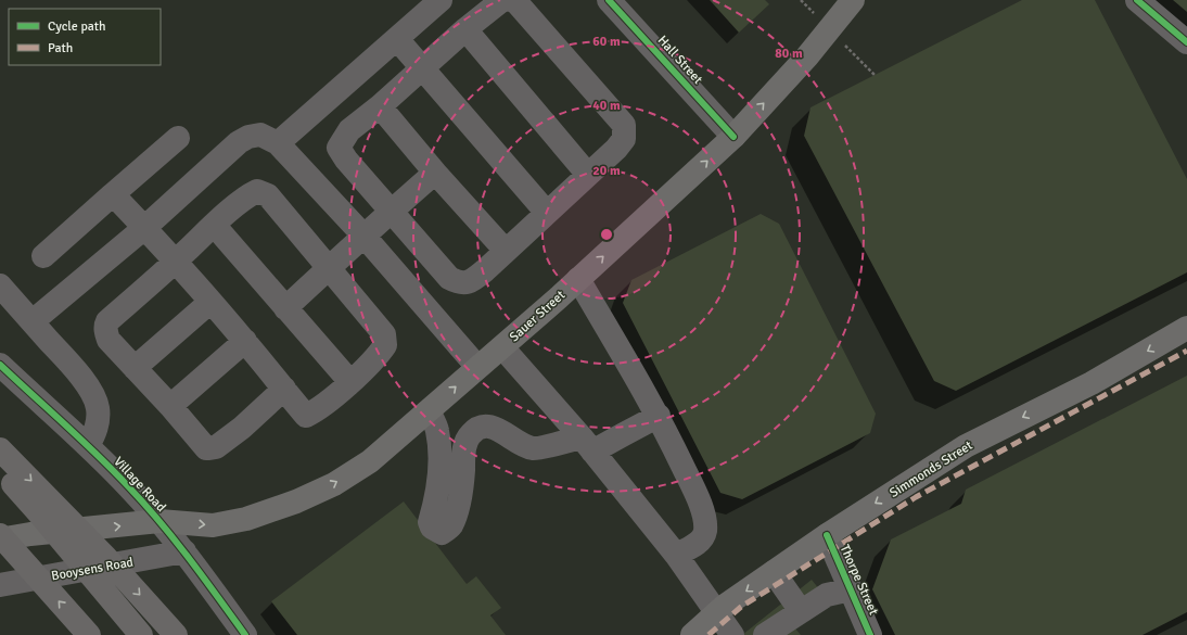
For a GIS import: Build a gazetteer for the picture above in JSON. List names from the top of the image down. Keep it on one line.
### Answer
{"streets":{"main road":["Sauer Street","Simmonds Street"],"street":["Hall Street","Village Road","Booysens Road","Thorpe Street"]},"crossings":[["Hall Street","Sauer Street"],["Sauer Street","Village Road"],["Simmonds Street","Thorpe Street"],["Village Road","Booysens Road"]],"one_way":["Sauer Street","Simmonds Street"],"legend":["Cycle path","Path"],"rings":["60 m","80 m","40 m","20 m"]}
